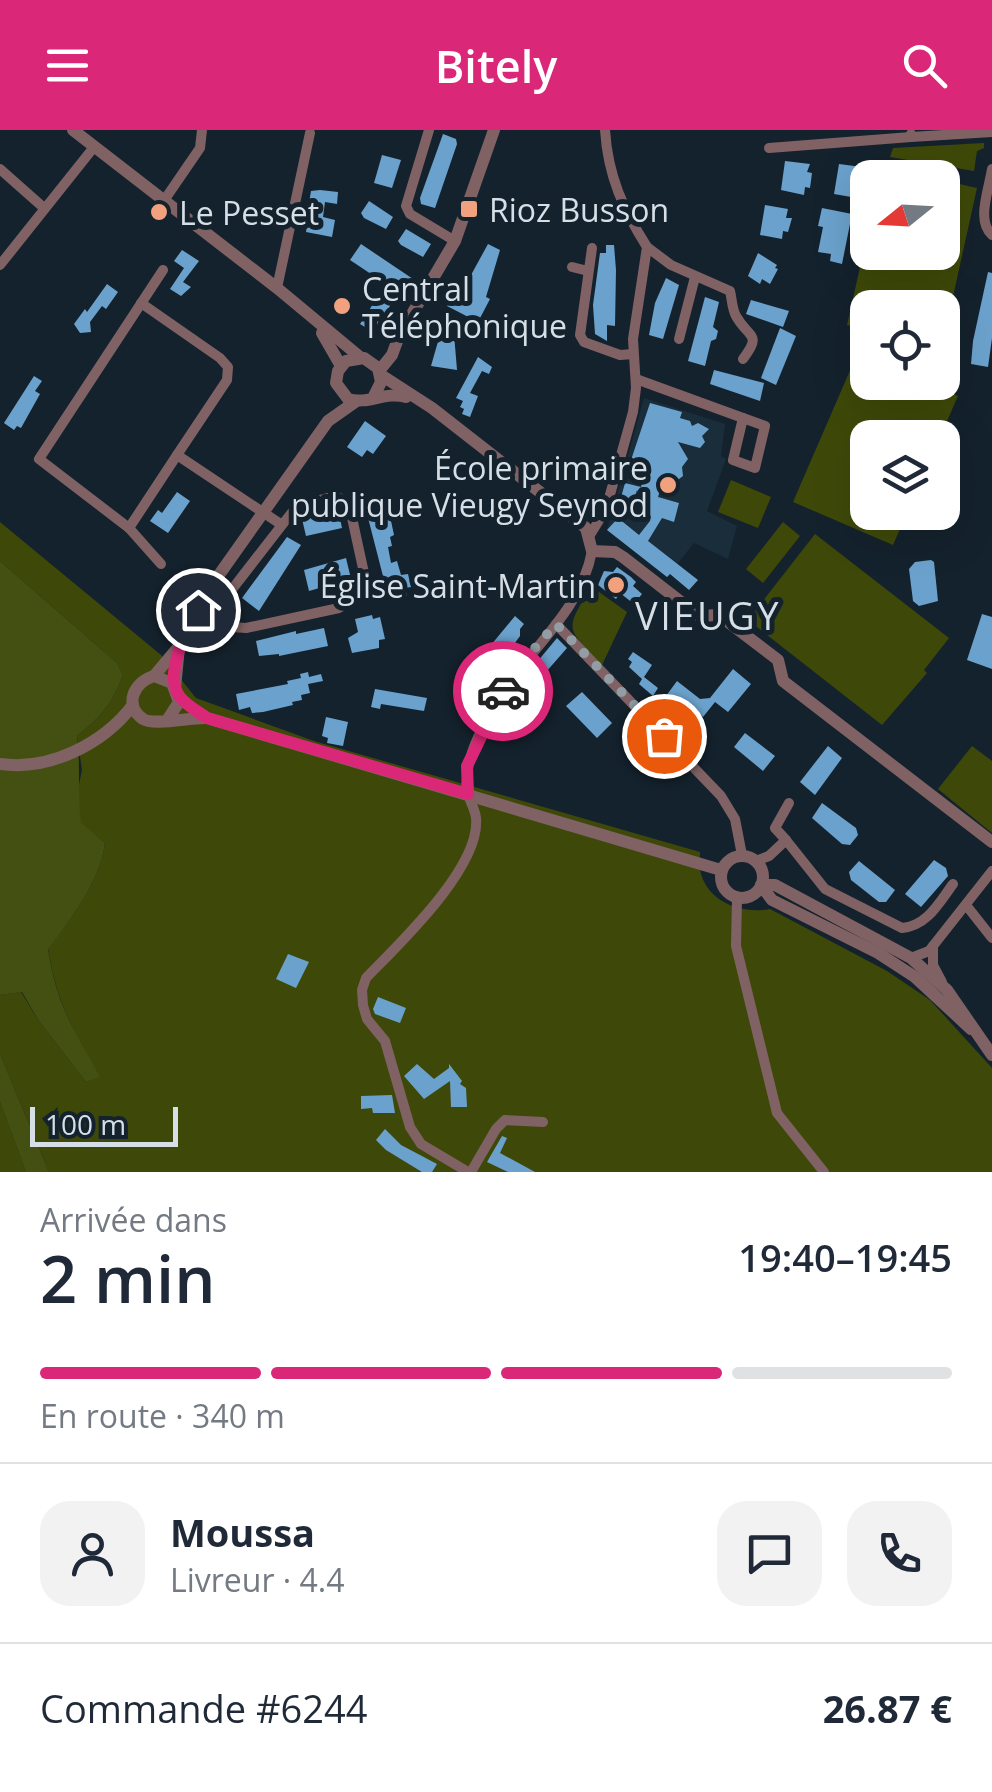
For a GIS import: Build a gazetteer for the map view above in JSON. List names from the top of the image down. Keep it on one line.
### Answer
{"districts":["VIEUGY"],"places":{"transit":["Rioz Busson"],"other":["Le Pesset","Central Téléphonique","École primaire publique Vieugy Seynod","Église Saint-Martin"]},"scale_bar":"100 m","north":"left","page":{"header":"Bitely","scale":"100 m","heading":["2 min","Arrivée dans","19:40–19:45"],"panel":["Moussa","Livreur · 4.4","Commande #6244","26.87 €"],"bar":"En route · 340 m"}}
